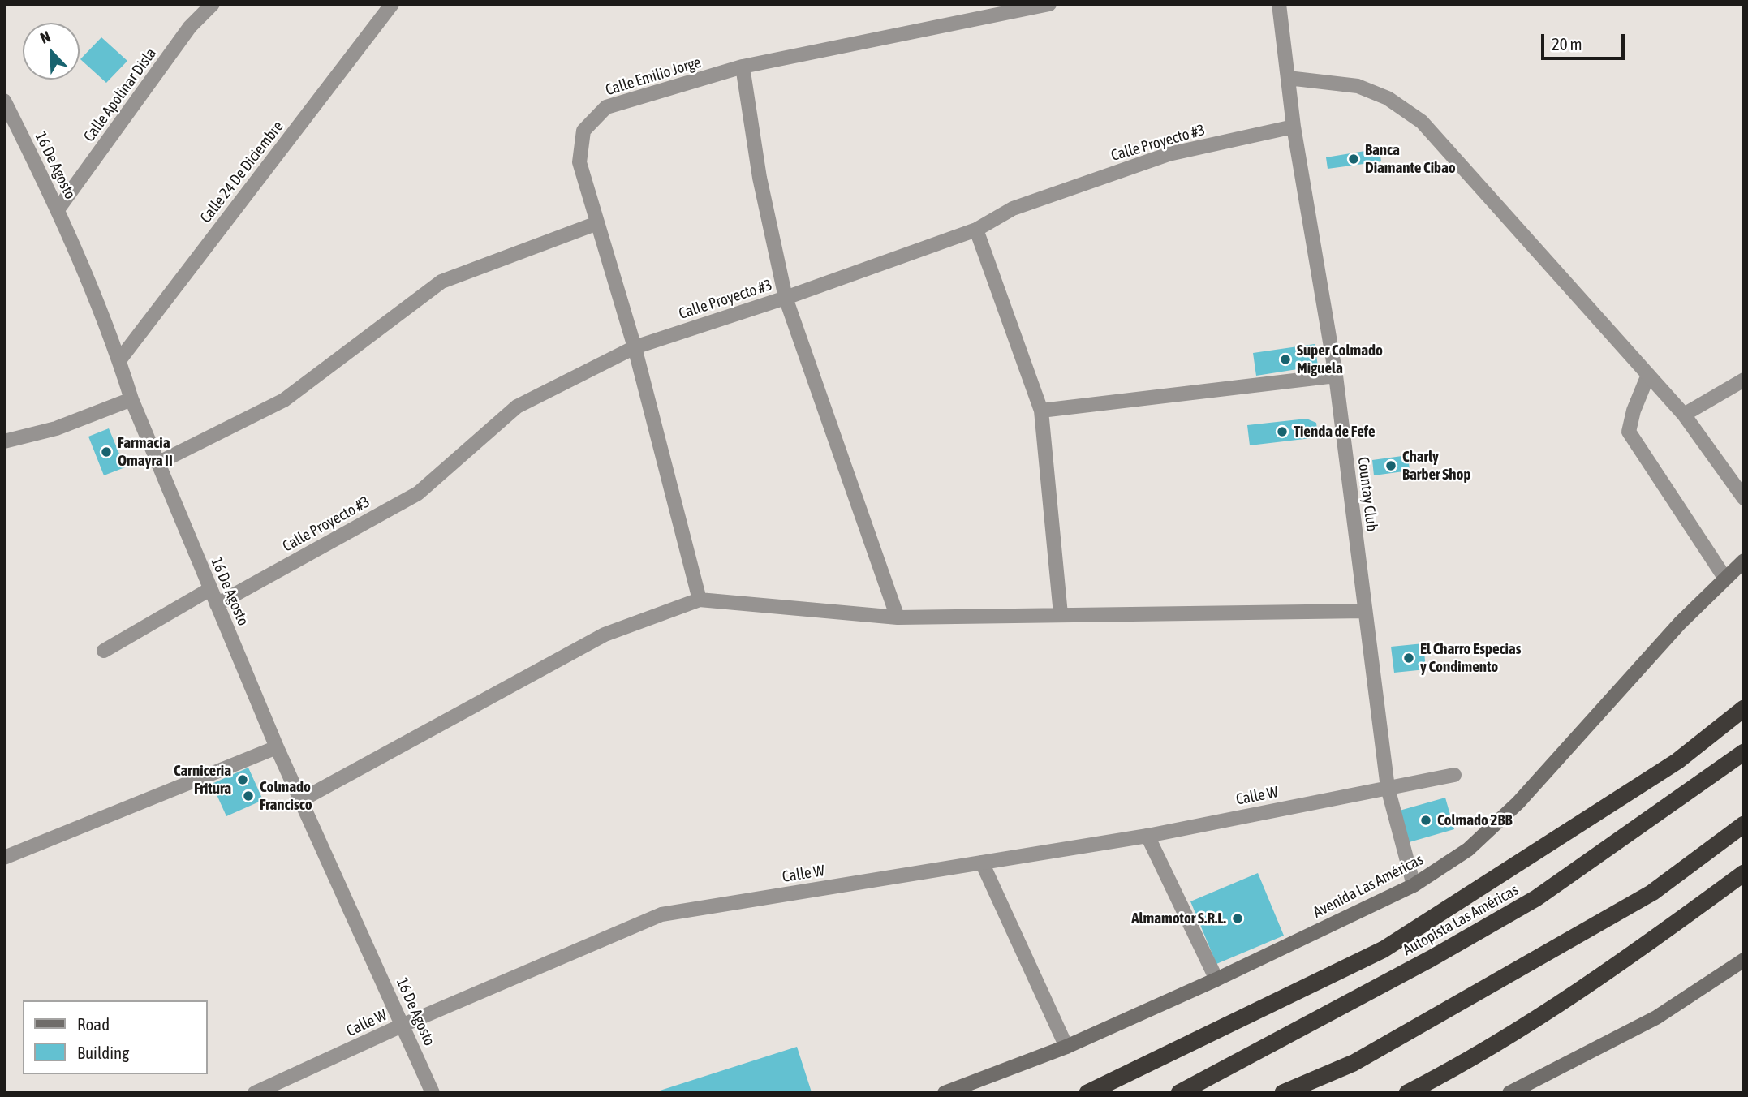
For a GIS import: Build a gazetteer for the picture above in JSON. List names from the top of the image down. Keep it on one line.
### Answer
{"streets":{"highway":["Autopista Las Américas"],"street":["Calle Emilio Jorge","Calle Apolinar Disla","Calle Proyecto #3","16 De Agosto","Calle 24 De Diciembre","Countay Club","Calle W","Avenida Las Américas"]},"crossings":[["Calle Emilio Jorge","Calle Proyecto #3"],["Calle Apolinar Disla","16 De Agosto"],["Calle Proyecto #3","16 De Agosto"],["Calle Proyecto #3","Countay Club"],["16 De Agosto","Calle 24 De Diciembre"],["16 De Agosto","Calle W"],["Countay Club","Calle W"],["Countay Club","Avenida Las Américas"]],"places":["Banca Diamante Cibao","Super Colmado Miguela","Tienda de Fefe","Farmacia Omayra II","Charly Barber Shop","El Charro Especias y Condimento","Carniceria Fritura","Colmado Francisco","Colmado 2BB","Almamotor S.R.L."],"legend":["Road","Building"],"scale_bar":"20 m","north":"top left"}
